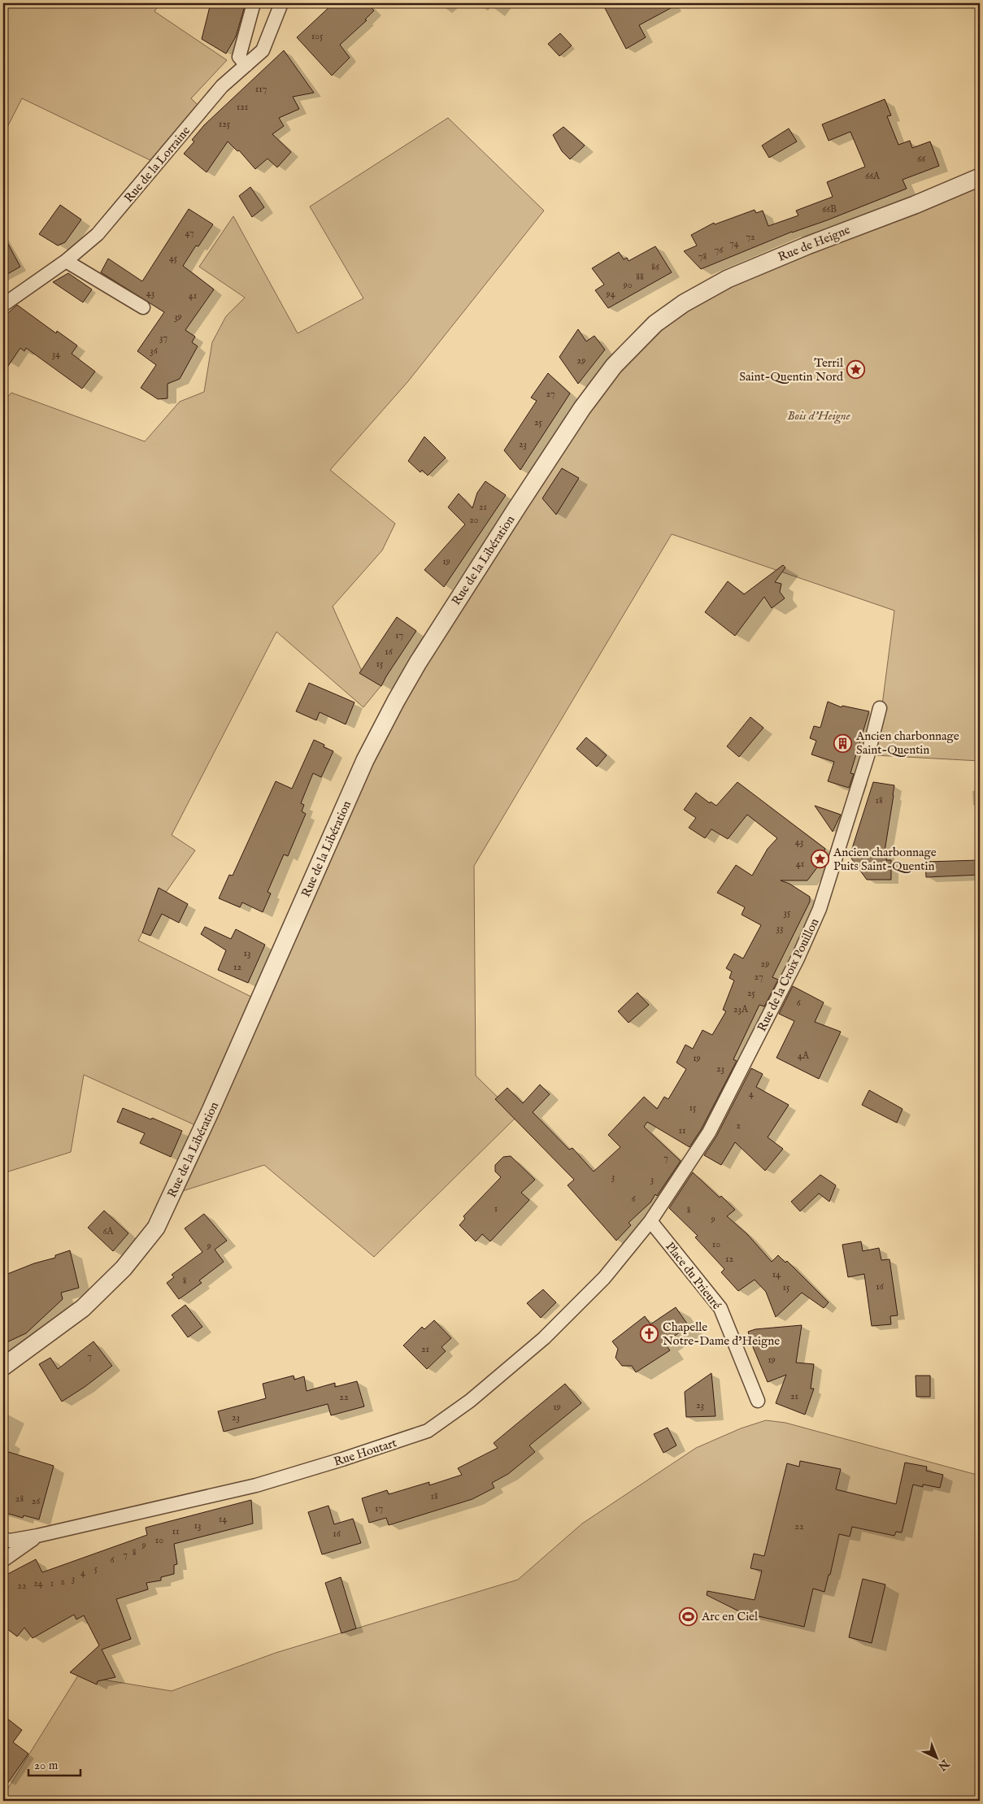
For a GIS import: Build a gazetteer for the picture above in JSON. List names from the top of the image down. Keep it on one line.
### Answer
{"streets":{"street":["Rue de la Lorraine","Rue de Heigne","Rue de la Libération","Rue de la Croix Pouillon","Place du Prieuré","Rue Houtart"]},"crossings":[["Rue de Heigne","Rue de la Libération"],["Rue de la Croix Pouillon","Place du Prieuré"],["Rue de la Croix Pouillon","Rue Houtart"],["Place du Prieuré","Rue Houtart"]],"parks":["Bois d'Heigne"],"places":{"place":["Terril Saint-Quentin Nord","Ancien charbonnage Puits Saint-Quentin"],"building":["Ancien charbonnage Saint-Quentin"],"church":["Chapelle Notre-Dame d'Heigne"],"sports":["Arc en Ciel"]},"house_numbers":["105","117","121","125","66","66A","66B","47","72","74","76","78","45","86","88","90","43","94","41","39","37","36","34","29","27","25","23","21","20","19","17","16","15","18","43","41","35","33","13","29","12","27","25","6","23A","4A","19","23","4","15","2","11","7","3","3","6","1","8","9","6A","10","9","12","14","8","16","15","21","7","19","21","22","23","19","23","18","28","26","17","14","13","22","11","16","10","9","8","7","6","5","4","3","2","24","1","22"],"scale_bar":"20 m","north":"bottom right"}
